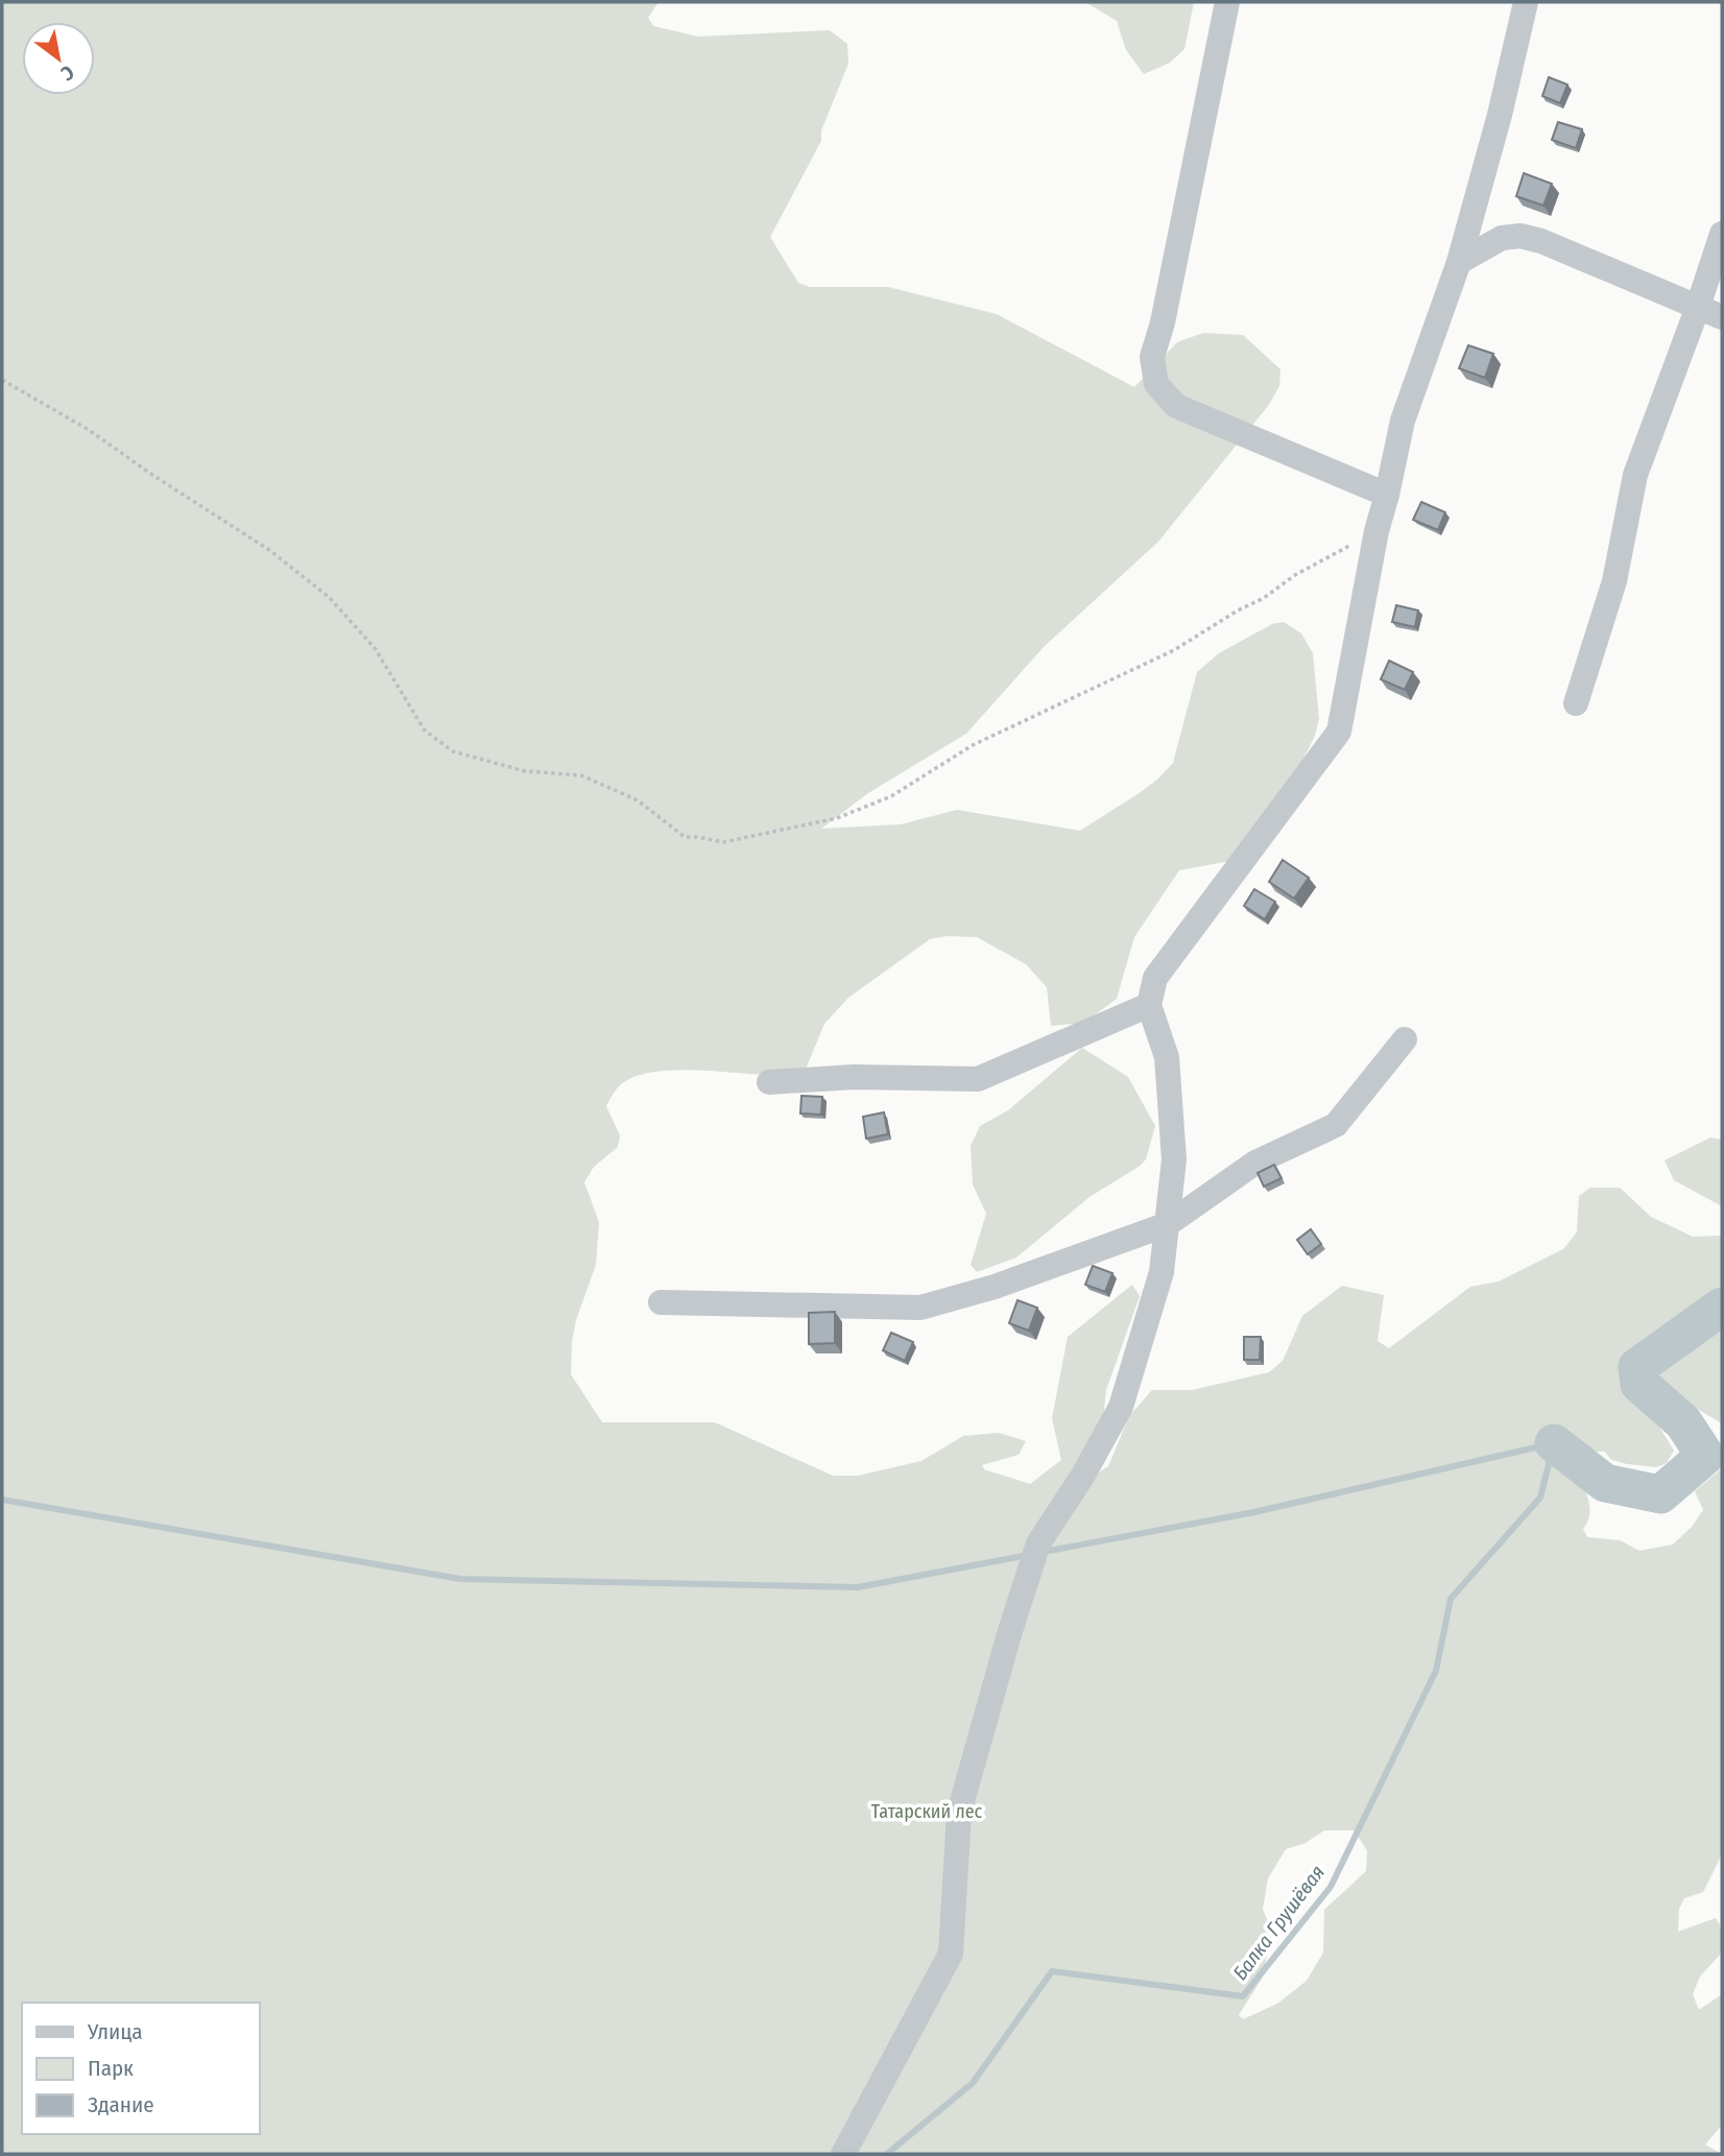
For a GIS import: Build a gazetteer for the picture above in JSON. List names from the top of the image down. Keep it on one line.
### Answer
{"water":["Балка Грушёвая"],"parks":["Татарский лес"],"legend":["Улица","Парк","Здание"],"north":"bottom right"}
